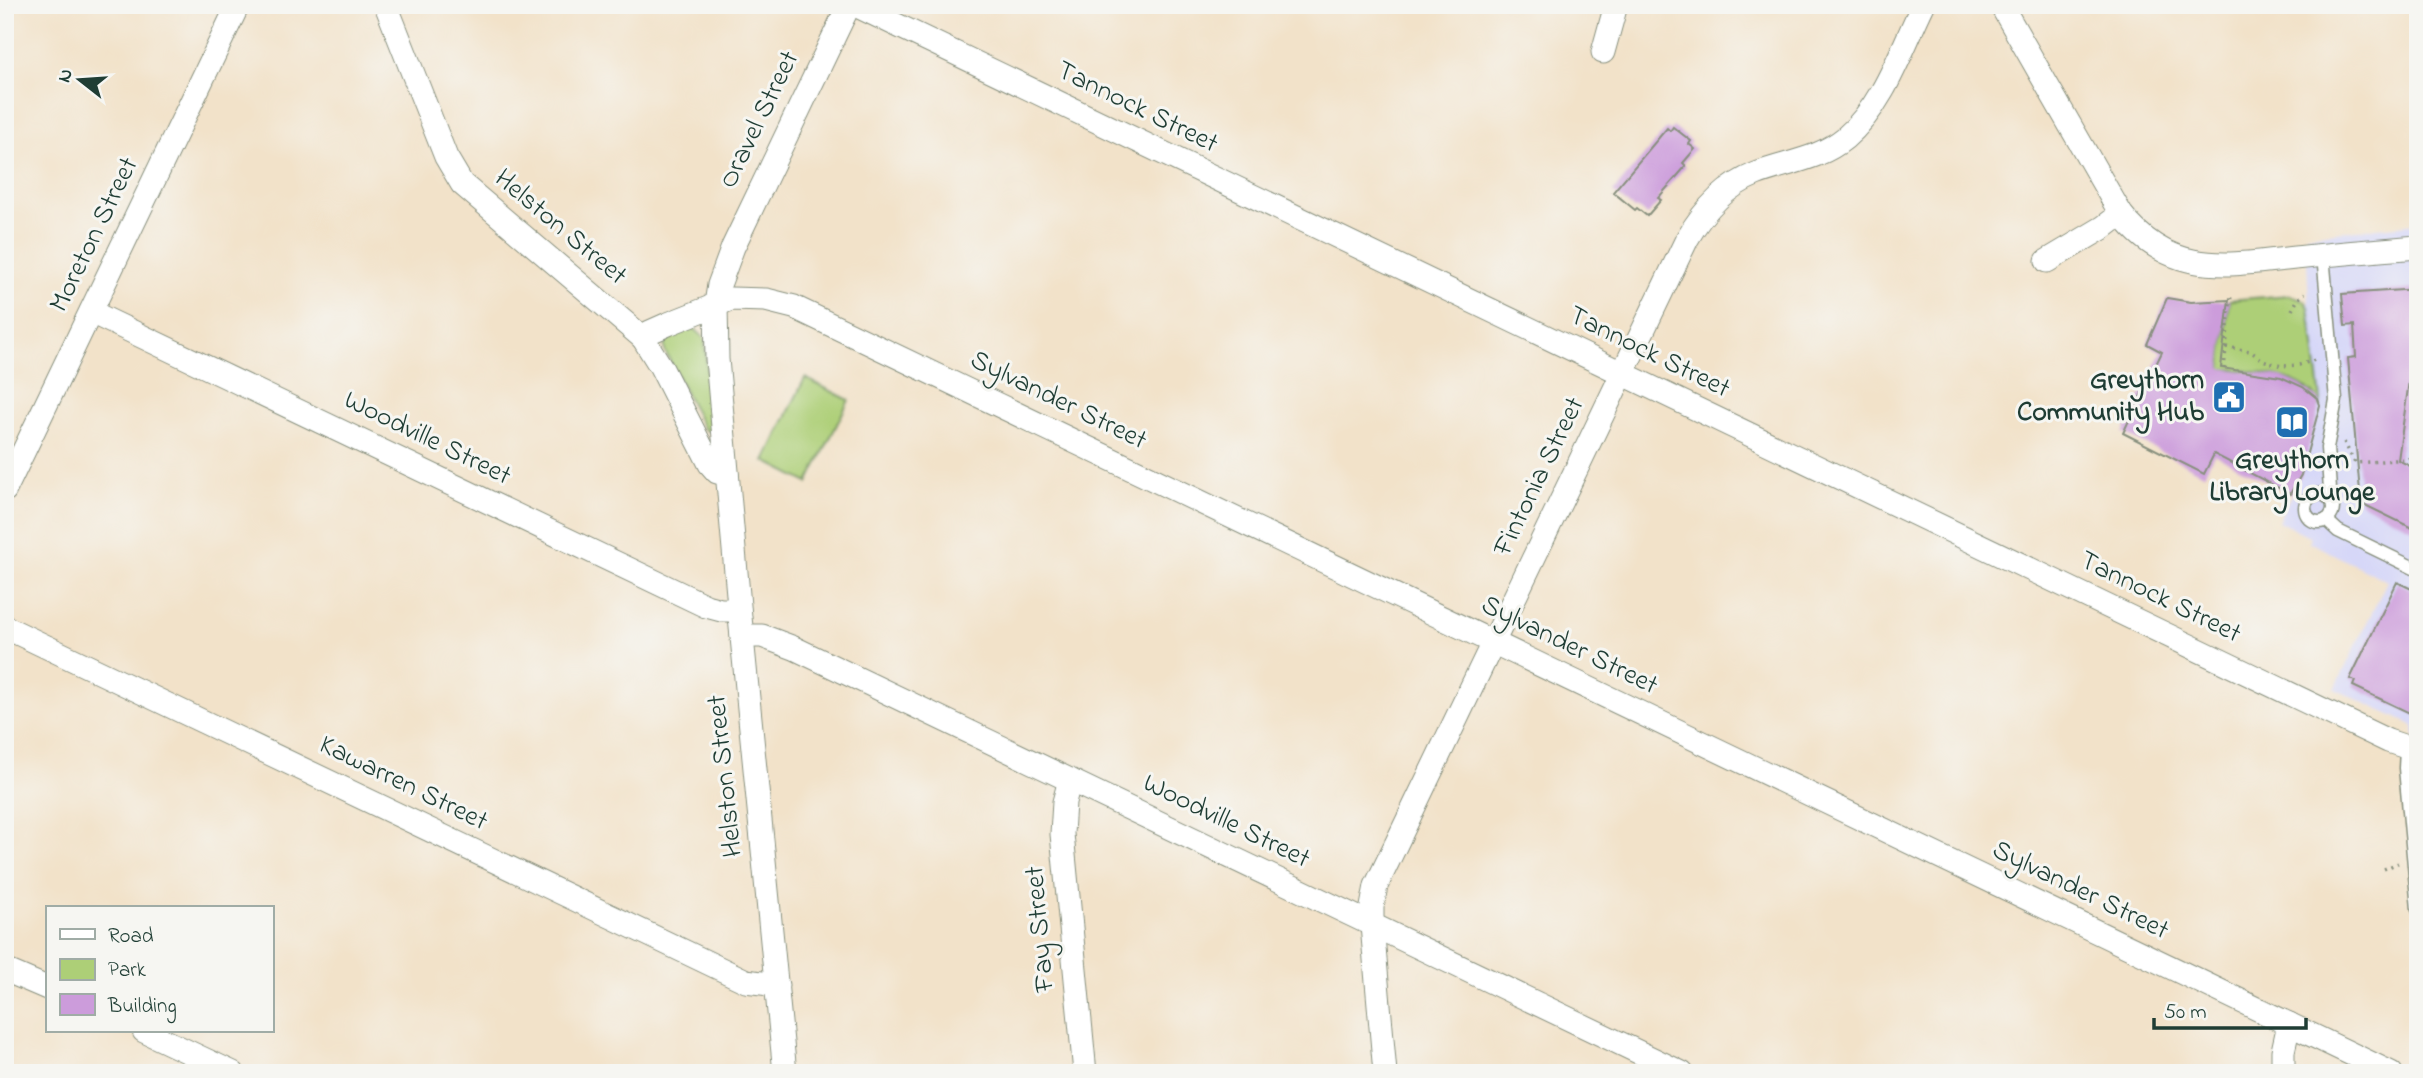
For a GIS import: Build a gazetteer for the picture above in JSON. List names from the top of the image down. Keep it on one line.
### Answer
{"streets":{"street":["Tannock Street","Oravel Street","Helston Street","Moreton Street","Sylvander Street","Woodville Street","Fintonia Street","Kawarren Street","Fay Street"]},"crossings":[["Tannock Street","Fintonia Street"],["Oravel Street","Helston Street"],["Helston Street","Sylvander Street"],["Helston Street","Woodville Street"],["Helston Street","Kawarren Street"],["Moreton Street","Woodville Street"],["Sylvander Street","Fintonia Street"],["Woodville Street","Fintonia Street"],["Woodville Street","Fay Street"]],"places":{"public building":["Greythorn Community Hub"],"library":["Greythorn Library Lounge"]},"legend":["Road","Park","Building"],"scale_bar":"50 m","north":"left"}
